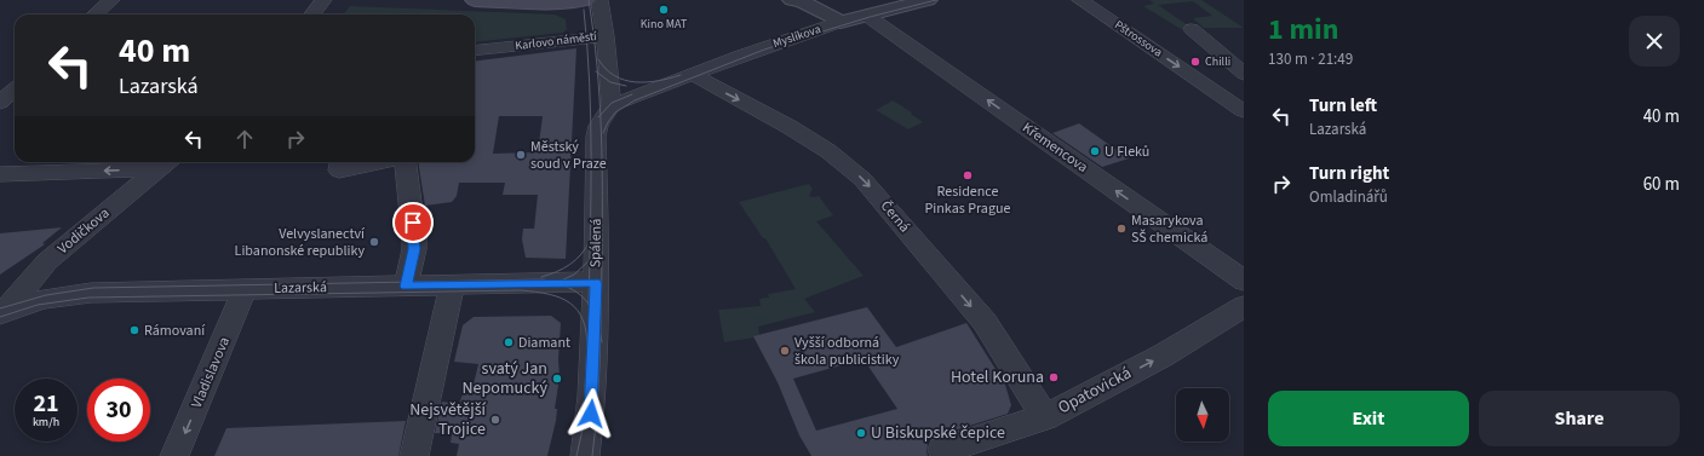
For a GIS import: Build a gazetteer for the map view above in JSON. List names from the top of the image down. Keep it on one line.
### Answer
{"streets":{"street":["Myslíkova","Pštrossova","Karlovo náměstí","Křemencova","Černá","Vodičkova","Spálená","Lazarská","Vladislavova","Opatovická"]},"crossings":[["Myslíkova","Křemencova"],["Myslíkova","Černá"],["Myslíkova","Spálená"],["Černá","Opatovická"],["Vodičkova","Lazarská"],["Spálená","Lazarská"],["Lazarská","Vladislavova"]],"one_way":["Pštrossova","Křemencova","Černá","Vladislavova","Opatovická"],"places":["Kino MAT","Chilli","U Fleků","Městský soud v Praze","Residence Pinkas Prague","Masarykova SŠ chemická","Velvyslanectví Libanonské republiky","Rámovaní","Diamant","Vyšší odborná škola publicistiky","Hotel Koruna","svatý Jan Nepomucký","Nejsvětější Trojice","U Biskupské čepice"],"north":"bottom","page":{"heading":["1 min","130 m · 21:49"],"turn":["40 m","Lazarská"],"list":[{"name":"Turn left","note":"Lazarská","value":"40 m"},{"name":"Turn right","note":"Omladinářů","value":"60 m"}],"speed":"21 km/h","limit":"30","buttons":["Exit","Share"]}}
